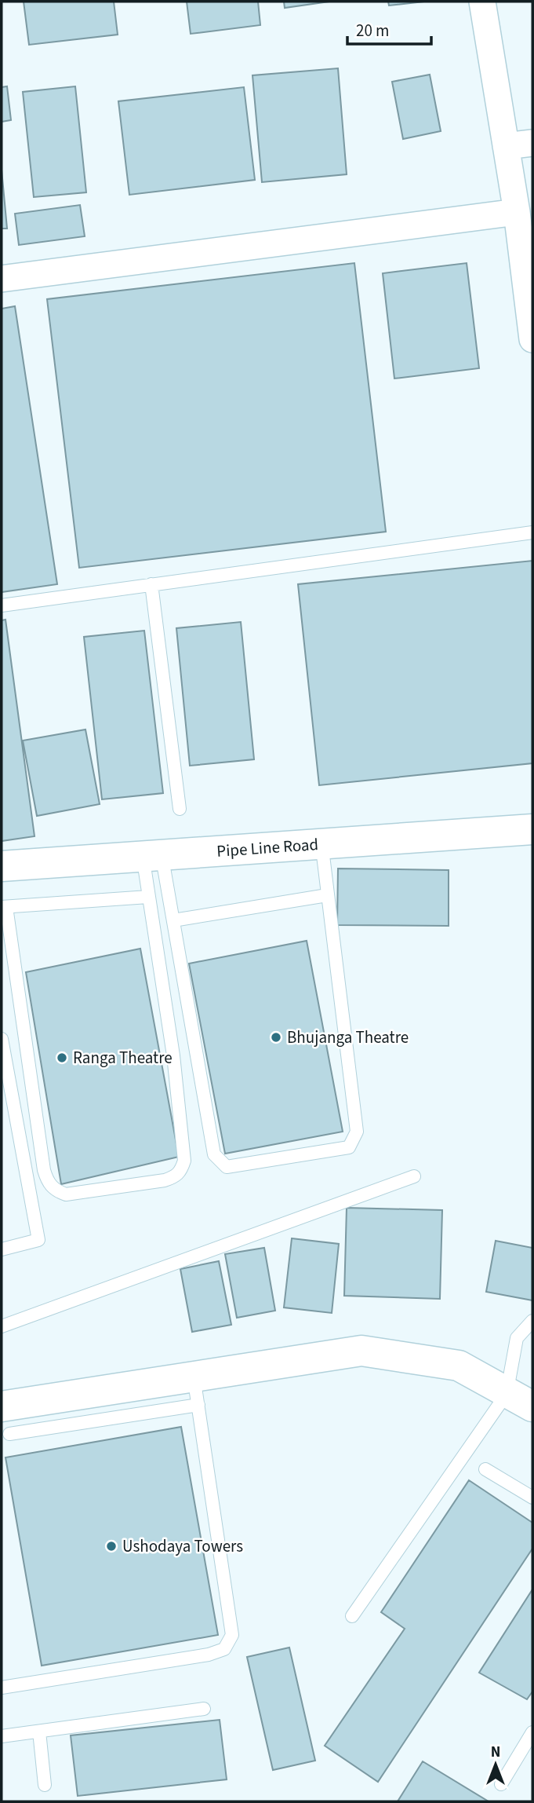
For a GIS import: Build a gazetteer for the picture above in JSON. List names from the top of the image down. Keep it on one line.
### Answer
{"streets":{"street":["Pipe Line Road"]},"places":["Bhujanga Theatre","Ranga Theatre","Ushodaya Towers"],"scale_bar":"20 m","north":"top"}
